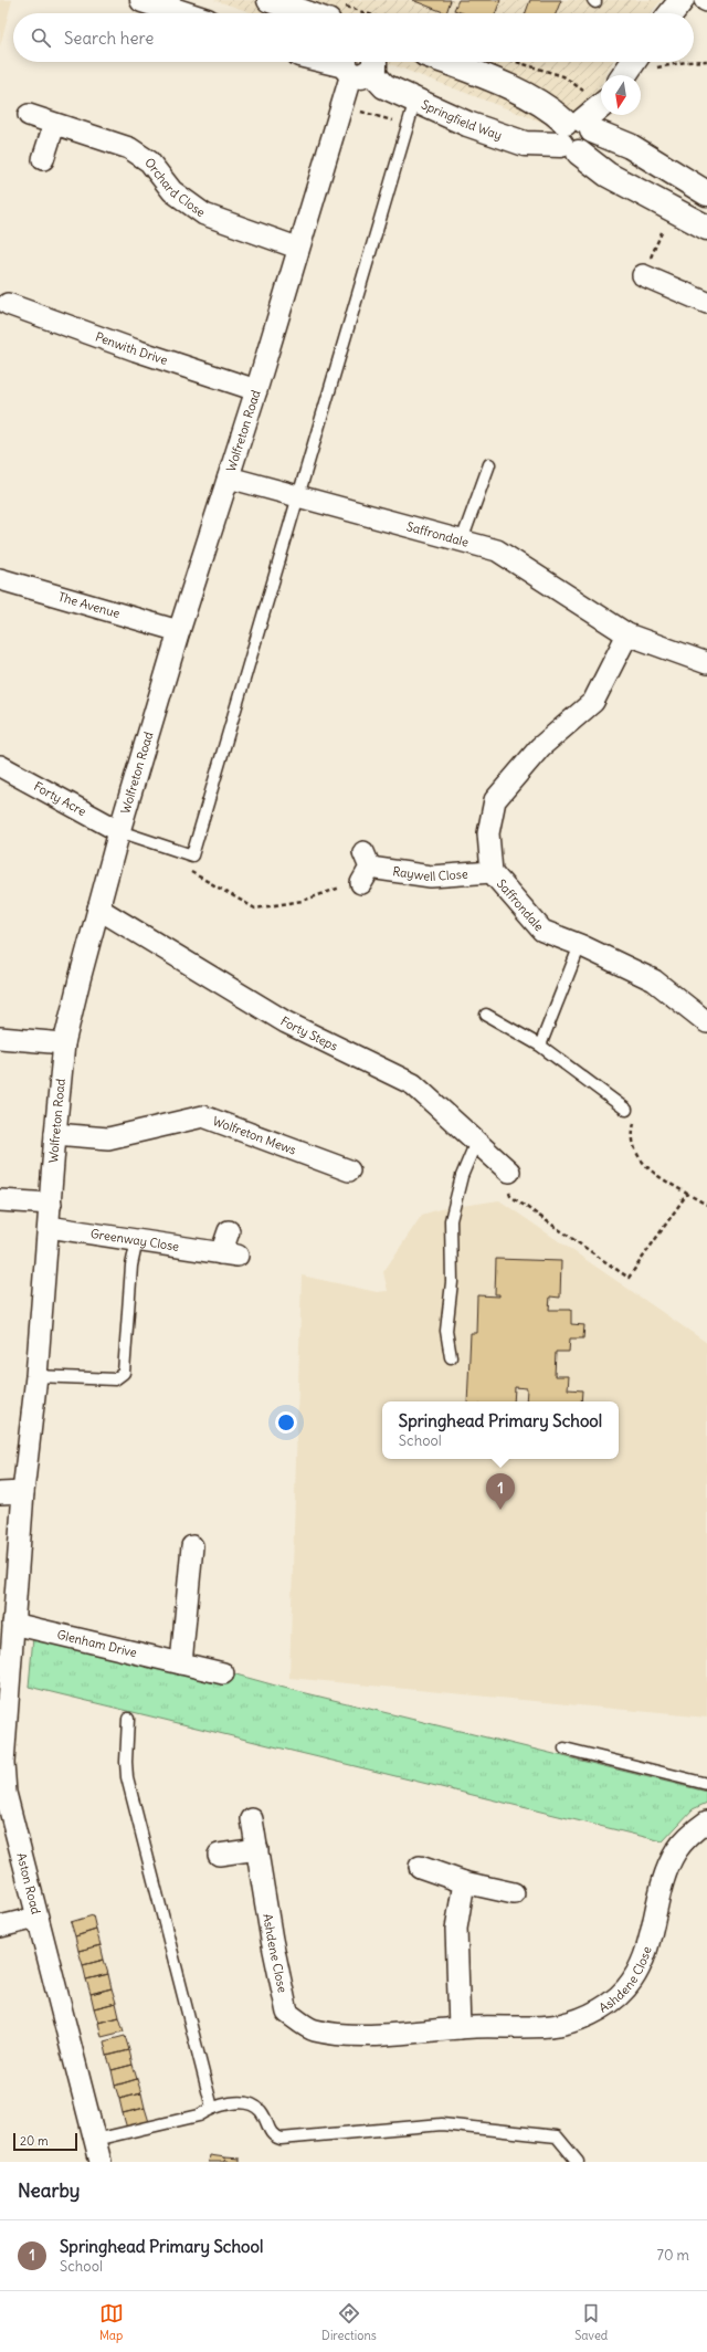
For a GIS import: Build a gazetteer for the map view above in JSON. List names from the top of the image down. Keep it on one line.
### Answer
{"streets":{"main road":["Springfield Way"],"street":["Orchard Close","Penwith Drive","Wolfreton Road","Saffrondale","The Avenue","Forty Acre","Raywell Close","Forty Steps","Wolfreton Mews","Greenway Close","Glenham Drive","Aston Road","Ashdene Close"]},"crossings":[["Springfield Way","Wolfreton Road"],["Orchard Close","Wolfreton Road"],["Penwith Drive","Wolfreton Road"],["Wolfreton Road","Saffrondale"],["Wolfreton Road","The Avenue"],["Wolfreton Road","Forty Acre"],["Wolfreton Road","Forty Steps"],["Wolfreton Road","Wolfreton Mews"],["Wolfreton Road","Greenway Close"],["Wolfreton Road","Aston Road"],["Saffrondale","Raywell Close"],["Glenham Drive","Aston Road"]],"scale_bar":"20 m","north":"bottom","page":{"search":"Search here","popup":["Springhead Primary School","School"],"pins":"1","scale":"20 m","heading":"Nearby","list":[{"mark":"1","name":"Springhead Primary School","note":"School","value":"70 m"}],"nav":["Map","Directions","Saved"]}}
